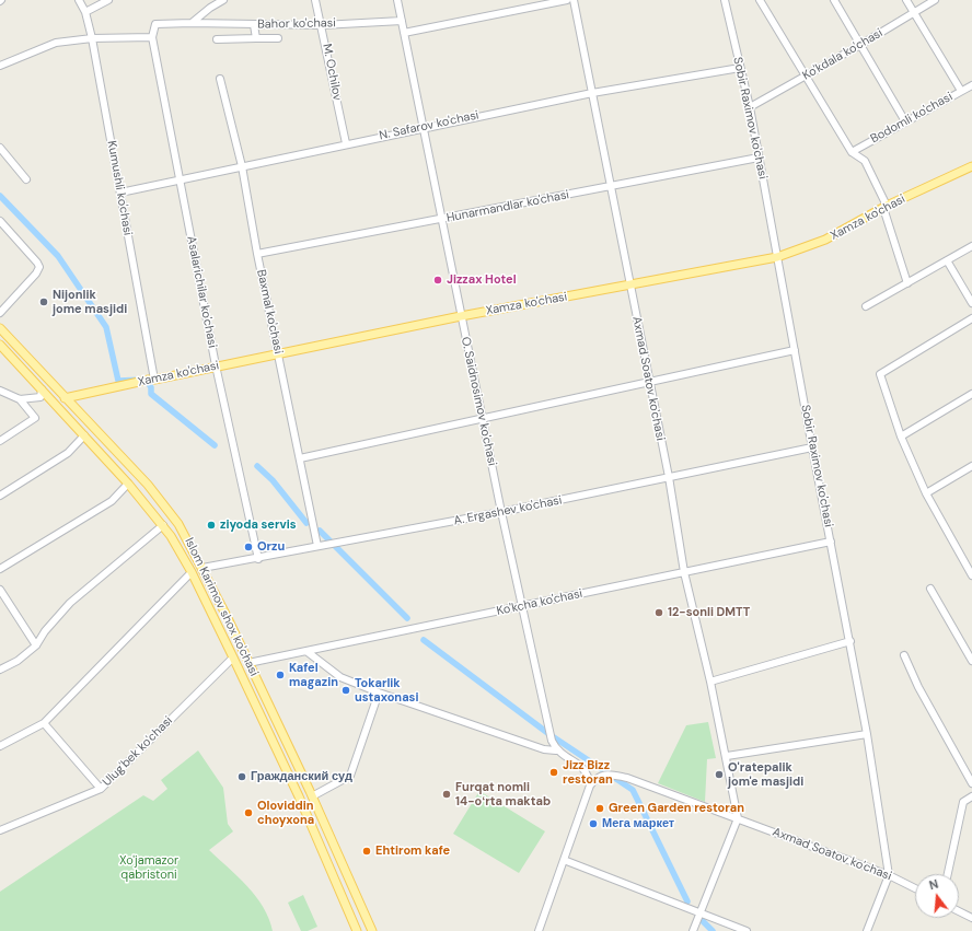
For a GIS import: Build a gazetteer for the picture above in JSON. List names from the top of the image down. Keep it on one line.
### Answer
{"streets":{"main road":["Xamza ko'chasi","Islom Karimov shox ko'chasi"],"street":["Bahor ko'chasi","Ko'kdala ko'chasi","M. Ochilov","Sobir Raximov ko'chasi","Bodomli ko'chasi","N. Safarov ko'chasi","Kumushli ko'chasi","Hunarmandlar ko'chasi","Asalarichilar ko'chasi","Baxmal ko'chasi","Axmad Soatov ko'chasi","O. Saidnosimov ko'chasi","A. Ergashev ko'chasi","Ko'kcha ko'chasi","Ulug'bek ko'chasi"]},"crossings":[["Bahor ko'chasi","M. Ochilov"],["Bahor ko'chasi","Asalarichilar ko'chasi"],["Bahor ko'chasi","O. Saidnosimov ko'chasi"],["Ko'kdala ko'chasi","Sobir Raximov ko'chasi"],["M. Ochilov","N. Safarov ko'chasi"],["Sobir Raximov ko'chasi","N. Safarov ko'chasi"],["Sobir Raximov ko'chasi","Hunarmandlar ko'chasi"],["Sobir Raximov ko'chasi","Xamza ko'chasi"],["Sobir Raximov ko'chasi","Axmad Soatov ko'chasi"],["Sobir Raximov ko'chasi","A. Ergashev ko'chasi"],["Sobir Raximov ko'chasi","Ko'kcha ko'chasi"],["N. Safarov ko'chasi","Kumushli ko'chasi"],["N. Safarov ko'chasi","Asalarichilar ko'chasi"],["N. Safarov ko'chasi","Baxmal ko'chasi"],["N. Safarov ko'chasi","Axmad Soatov ko'chasi"],["N. Safarov ko'chasi","O. Saidnosimov ko'chasi"],["Kumushli ko'chasi","Xamza ko'chasi"],["Hunarmandlar ko'chasi","Baxmal ko'chasi"],["Hunarmandlar ko'chasi","Axmad Soatov ko'chasi"],["Hunarmandlar ko'chasi","O. Saidnosimov ko'chasi"],["Xamza ko'chasi","Asalarichilar ko'chasi"],["Xamza ko'chasi","Baxmal ko'chasi"],["Xamza ko'chasi","Axmad Soatov ko'chasi"],["Xamza ko'chasi","O. Saidnosimov ko'chasi"],["Xamza ko'chasi","Islom Karimov shox ko'chasi"],["Asalarichilar ko'chasi","A. Ergashev ko'chasi"],["Baxmal ko'chasi","A. Ergashev ko'chasi"],["Axmad Soatov ko'chasi","A. Ergashev ko'chasi"],["Axmad Soatov ko'chasi","Ko'kcha ko'chasi"],["O. Saidnosimov ko'chasi","A. Ergashev ko'chasi"],["O. Saidnosimov ko'chasi","Ko'kcha ko'chasi"],["A. Ergashev ko'chasi","Islom Karimov shox ko'chasi"],["Ko'kcha ko'chasi","Islom Karimov shox ko'chasi"],["Islom Karimov shox ko'chasi","Ulug'bek ko'chasi"]],"parks":["Xo'jamazor qabristoni"],"places":["Jizzax Hotel","Nijonlik jome masjidi","ziyoda servis","Orzu","12-sonli DMTT","Kafel magazin","Tokarlik ustaxonasi","Jizz Bizz restoran","O'ratepalik jom'e masjidi","Гражданский суд","Furqat nomli 14-oʻrta maktab","Green Garden restoran","Oloviddin choyxona","Мега маркет","Ehtirom kafe"],"north":"top"}
